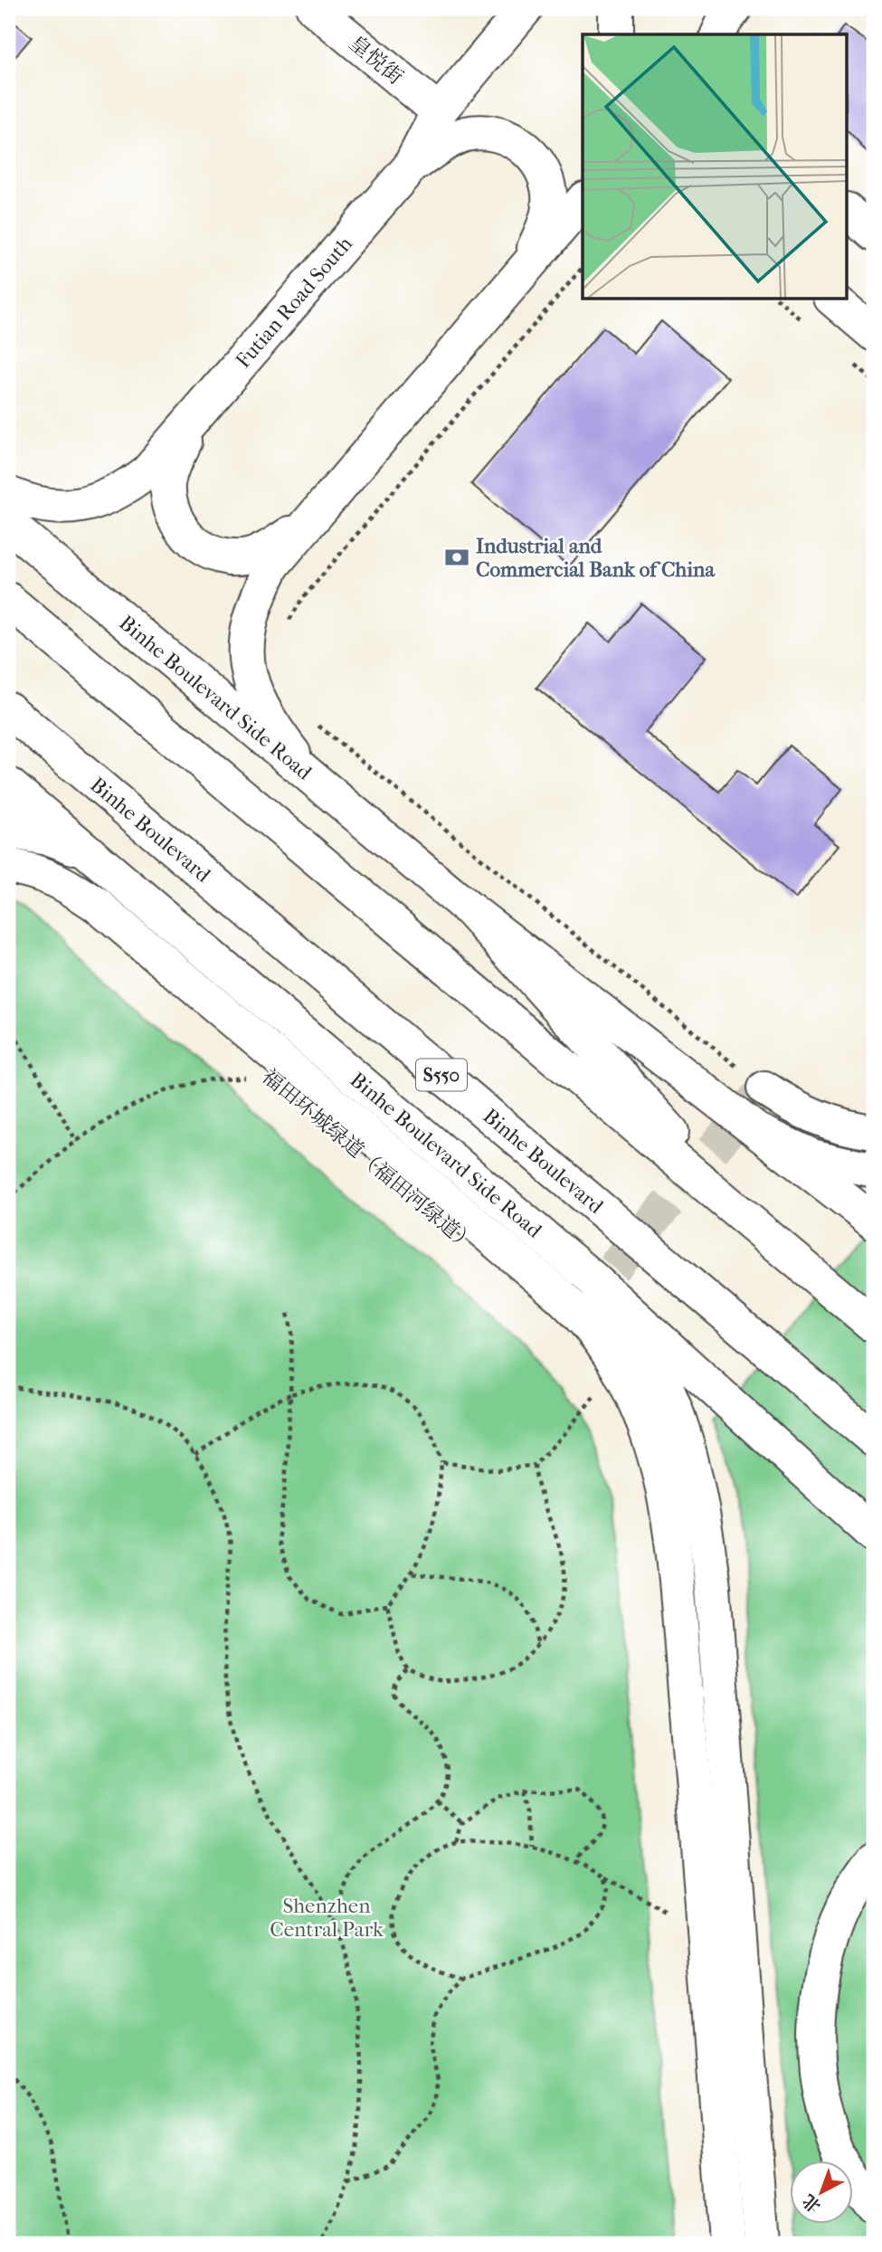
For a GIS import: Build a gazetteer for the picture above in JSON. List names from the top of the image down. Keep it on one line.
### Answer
{"streets":{"main road":["皇悦街","Futian Road South","Binhe Boulevard Side Road","Binhe Boulevard","S550"],"path":["福田环城绿道（福田河绿道）"]},"crossings":[["皇悦街","Futian Road South"]],"parks":["Shenzhen Central Park"],"places":{"bank":["Industrial and Commercial Bank of China"]},"north":"bottom left"}
